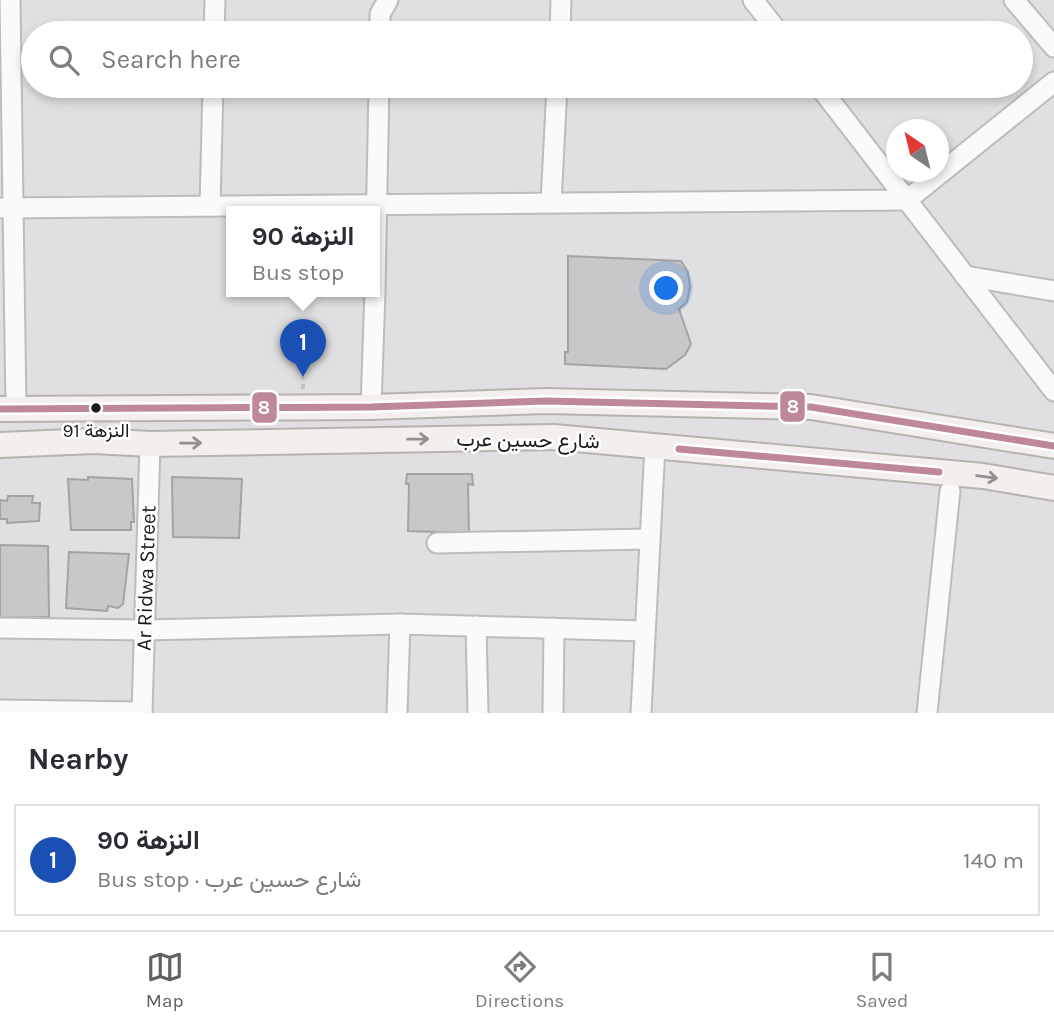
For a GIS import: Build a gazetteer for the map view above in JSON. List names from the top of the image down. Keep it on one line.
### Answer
{"streets":{"main road":["شارع حسين عرب"],"street":["Ar Ridwa Street"]},"crossings":[["شارع حسين عرب","Ar Ridwa Street"]],"places":["النزهة 91"],"lines":["transit line 8"],"north":"top left","page":{"search":"Search here","popup":["النزهة 90","Bus stop"],"pins":"1","heading":"Nearby","list":[{"mark":"1","name":"النزهة 90","note":"Bus stop · شارع حسين عرب","value":"140 m"}],"nav":["Map","Directions","Saved"]}}
